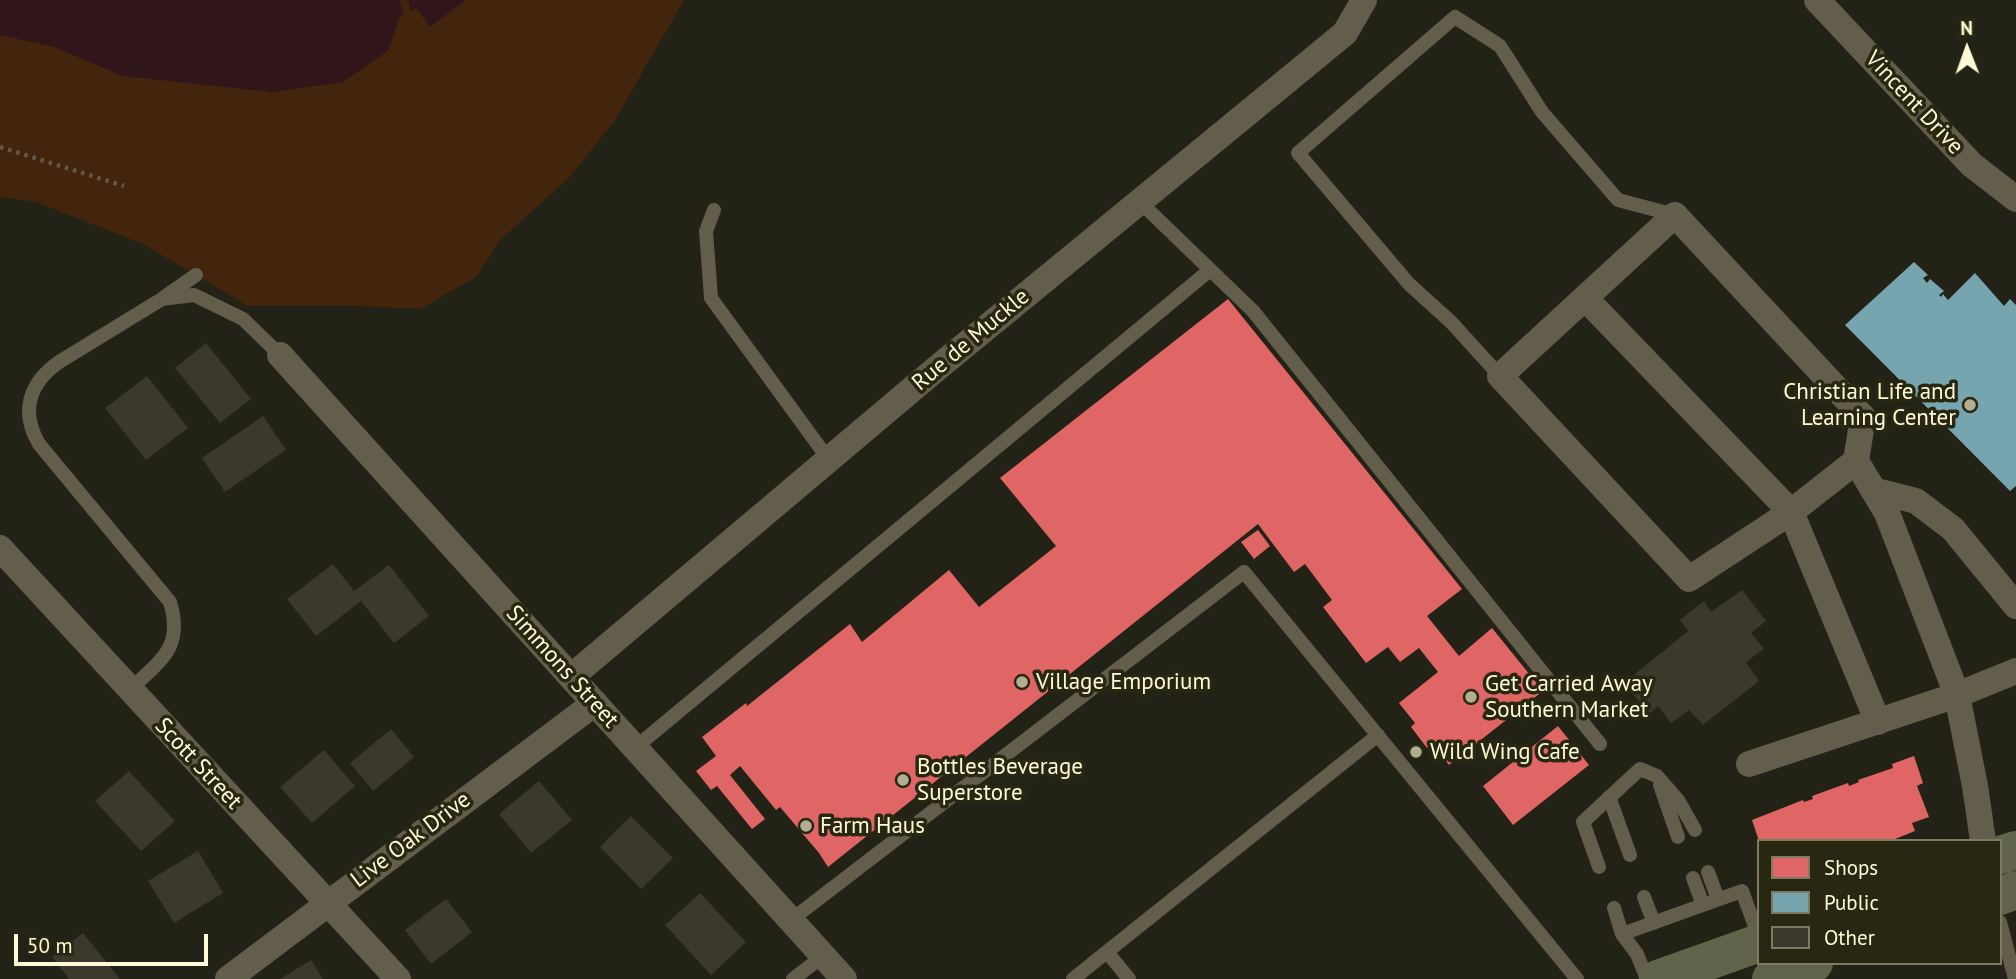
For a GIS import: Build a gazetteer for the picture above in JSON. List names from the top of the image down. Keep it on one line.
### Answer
{"streets":{"street":["Vincent Drive","Rue de Muckle","Simmons Street","Scott Street","Live Oak Drive"]},"crossings":[["Rue de Muckle","Simmons Street"],["Simmons Street","Live Oak Drive"],["Scott Street","Live Oak Drive"]],"places":["Christian Life and Learning Center","Village Emporium","Get Carried Away Southern Market","Wild Wing Cafe","Bottles Beverage Superstore","Farm Haus"],"legend":["Shops","Public","Other"],"scale_bar":"50 m","north":"top"}
